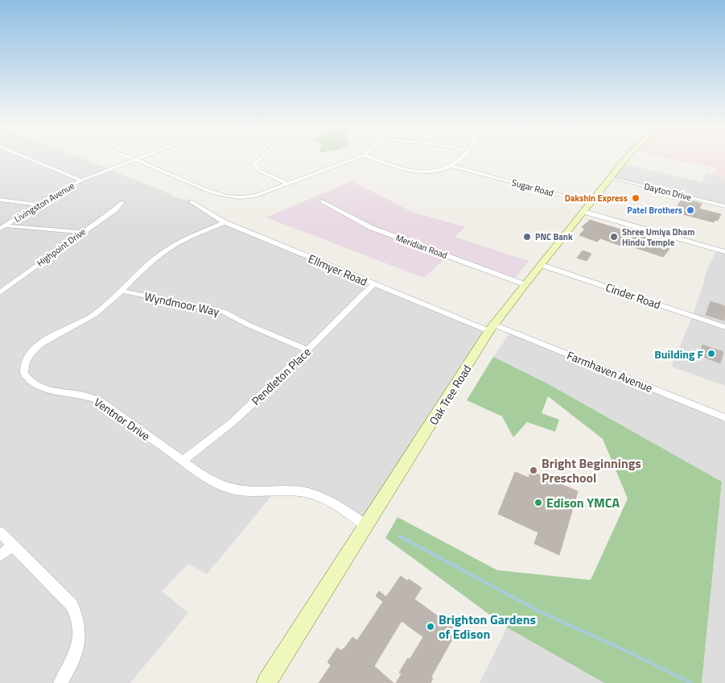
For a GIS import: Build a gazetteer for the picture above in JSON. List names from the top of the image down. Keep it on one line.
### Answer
{"streets":{"main road":["Oak Tree Road"],"street":["Sugar Road","Dayton Drive","Livingston Avenue","Meridian Road","Highpoint Drive","Ellmyer Road","Cinder Road","Wyndmoor Way","Farmhaven Avenue","Pendleton Place","Ventnor Drive"]},"crossings":[["Sugar Road","Oak Tree Road"],["Dayton Drive","Oak Tree Road"],["Meridian Road","Oak Tree Road"],["Ellmyer Road","Farmhaven Avenue"],["Ellmyer Road","Pendleton Place"],["Ellmyer Road","Oak Tree Road"],["Ellmyer Road","Ventnor Drive"],["Cinder Road","Oak Tree Road"],["Wyndmoor Way","Pendleton Place"],["Wyndmoor Way","Ventnor Drive"],["Farmhaven Avenue","Oak Tree Road"],["Pendleton Place","Ventnor Drive"],["Oak Tree Road","Ventnor Drive"]],"places":["Dakshin Express","Patel Brothers","PNC Bank","Shree Umiya Dham Hindu Temple","Building F","Bright Beginnings Preschool","Edison YMCA","Brighton Gardens of Edison"]}
